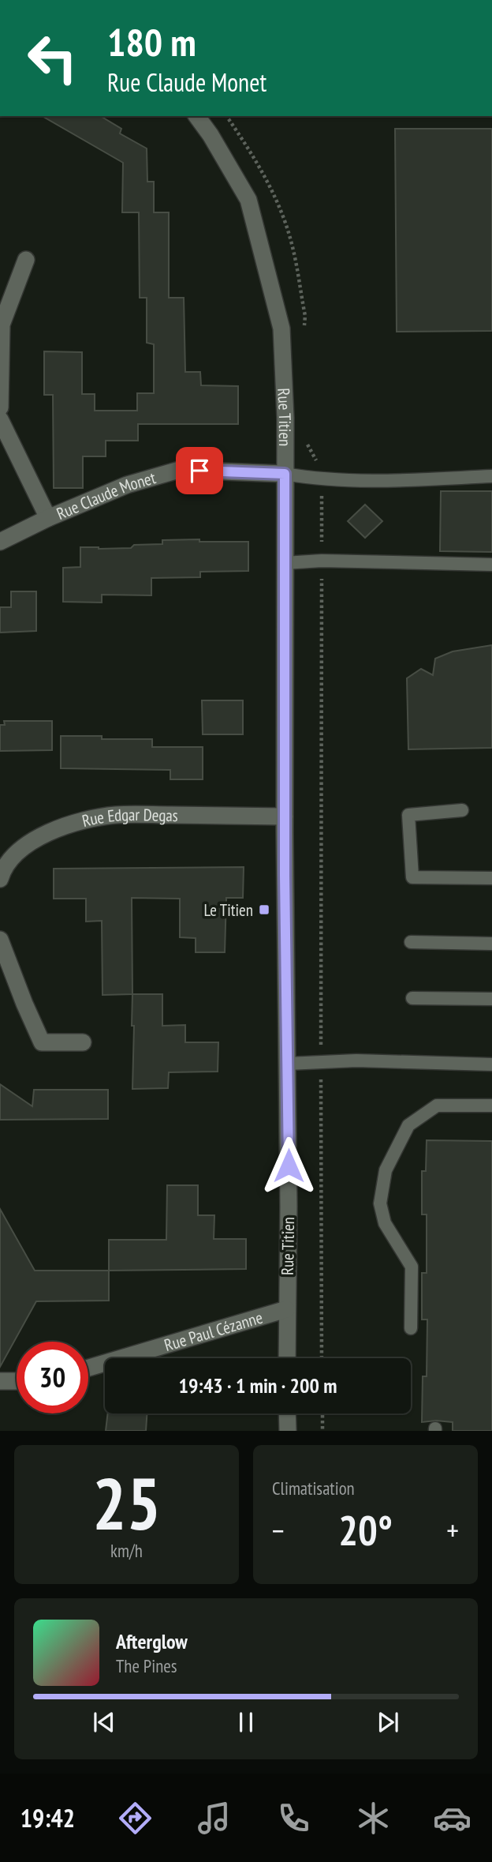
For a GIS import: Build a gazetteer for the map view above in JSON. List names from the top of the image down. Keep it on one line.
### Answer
{"streets":{"street":["Rue Titien","Rue Claude Monet","Rue Edgar Degas","Rue Paul Cézanne"]},"crossings":[["Rue Titien","Rue Claude Monet"],["Rue Titien","Rue Edgar Degas"],["Rue Titien","Rue Paul Cézanne"]],"places":{"transit":["Le Titien"]},"page":{"turn":["180 m","Rue Claude Monet"],"limit":"30","trip":"19:43 · 1 min · 200 m","tile":[["25","km/h"],"Climatisation"],"heat":["−","20°","+"],"song":["Afterglow","The Pines"],"tabs":"19:42"}}
